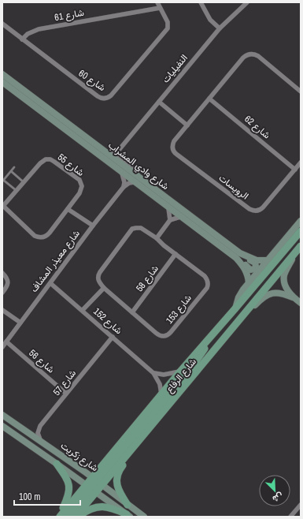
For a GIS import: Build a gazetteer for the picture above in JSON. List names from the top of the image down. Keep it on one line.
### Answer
{"streets":{"main road":["شارع الرفاع"],"street":["شارع 61","النفيليات","شارع 60","شارع 62","شارع 55","شارع وادي المشراب","الرويسات","شارع معيذر المشاف","شارع 58","شارع 153","شارع 152","شارع 56","شارع 57","شارع زكريت"]},"crossings":[["شارع 61","شارع 60"],["النفيليات","شارع وادي المشراب"],["شارع 62","الرويسات"],["شارع وادي المشراب","شارع معيذر المشاف"],["شارع وادي المشراب","شارع الرفاع"],["شارع معيذر المشاف","شارع 152"],["شارع معيذر المشاف","شارع 56"],["شارع 58","شارع 153"],["شارع 152","شارع الرفاع"],["شارع 152","شارع 57"],["شارع 56","شارع 57"],["شارع الرفاع","شارع زكريت"],["شارع 57","شارع زكريت"]],"scale_bar":"100 m","north":"bottom right"}
